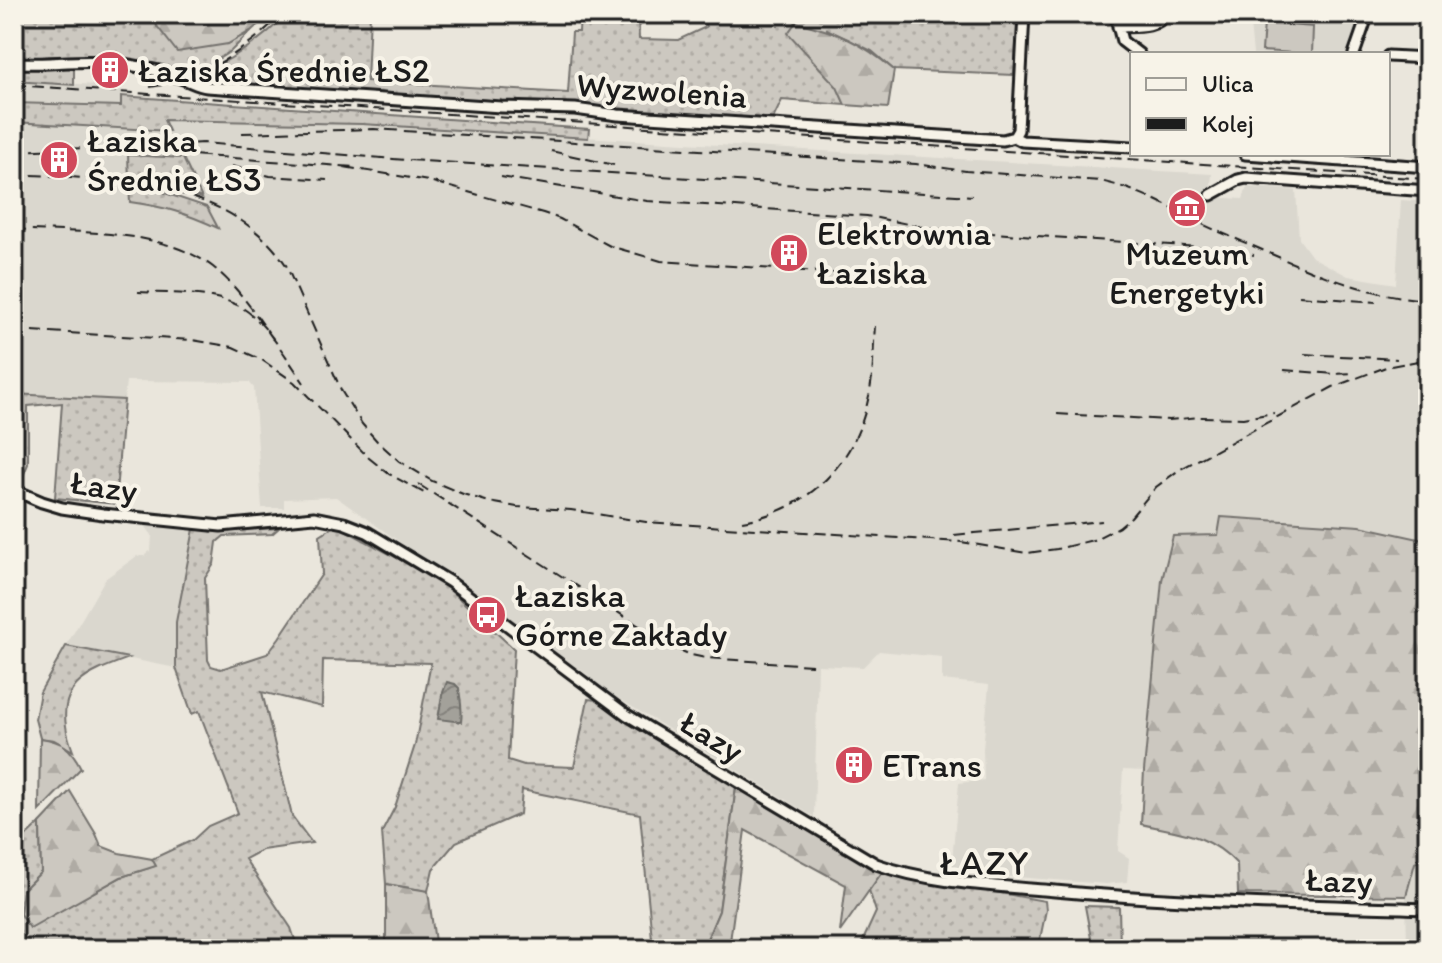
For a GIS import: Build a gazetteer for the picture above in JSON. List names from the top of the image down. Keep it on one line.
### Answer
{"streets":{"street":["Wyzwolenia","Łazy"]},"districts":["ŁAZY"],"places":{"building":["Łaziska Średnie ŁS2","Łaziska Średnie ŁS3","Elektrownia Łaziska","ETrans"],"museum":["Muzeum Energetyki"],"bus stop":["Łaziska Górne Zakłady"]},"legend":["Ulica","Kolej"]}
